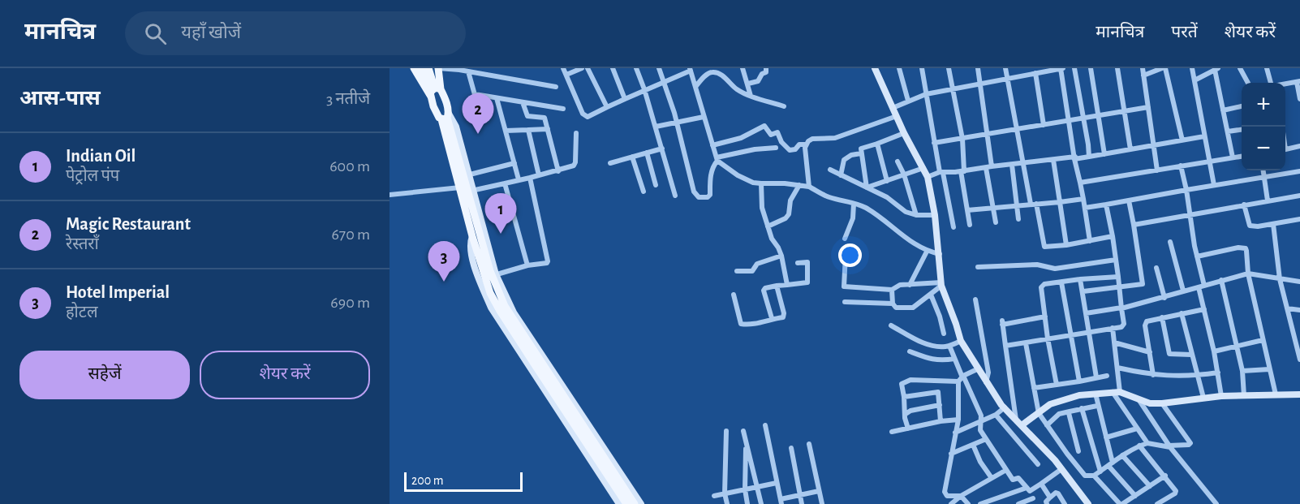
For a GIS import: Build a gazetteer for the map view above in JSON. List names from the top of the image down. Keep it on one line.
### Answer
{"scale_bar":"200 m","page":{"header":"मानचित्र","search":"यहाँ खोजें","nav":["मानचित्र","परतें","शेयर करें"],"heading":["आस-पास","3 नतीजे"],"map_buttons":["+","−"],"pins":["2","1","3"],"list":[{"mark":"1","name":"Indian Oil","note":"पेट्रोल पंप","value":"600 m"},{"mark":"2","name":"Magic Restaurant","note":"रेस्तराँ","value":"670 m"},{"mark":"3","name":"Hotel Imperial","note":"होटल","value":"690 m"}],"buttons":["सहेजें","शेयर करें"],"scale":"200 m"}}
